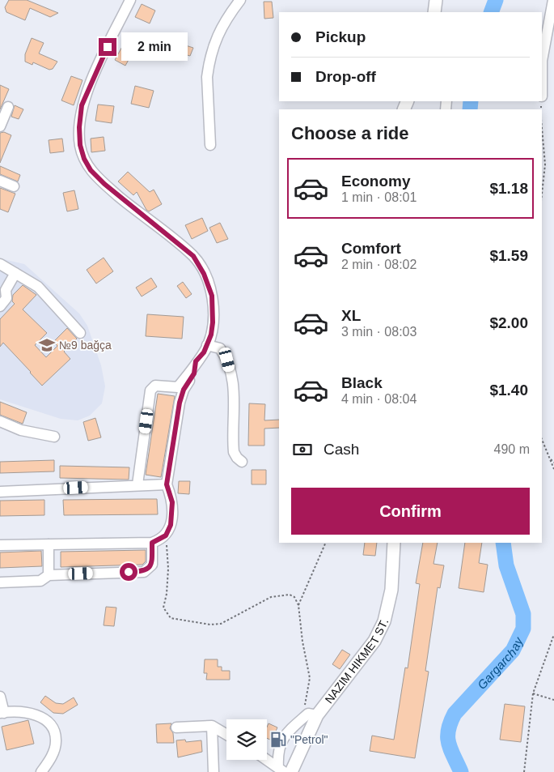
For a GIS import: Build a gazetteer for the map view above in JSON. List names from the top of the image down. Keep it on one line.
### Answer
{"streets":{"main road":["NAZIM HIKMET ST."]},"water":["Gargarchay"],"places":{"school or university":["№9 bağça"],"fuel station":["\"Petrol\""]},"page":{"banner":["Pickup","Drop-off"],"bubble":"2 min","heading":"Choose a ride","list":[{"name":"Economy","note":"1 min · 08:01","value":"$1.18"},{"name":"Comfort","note":"2 min · 08:02","value":"$1.59"},{"name":"XL","note":"3 min · 08:03","value":"$2.00"},{"name":"Black","note":"4 min · 08:04","value":"$1.40"}],"pay":["Cash","490 m"],"buttons":"Confirm"}}
